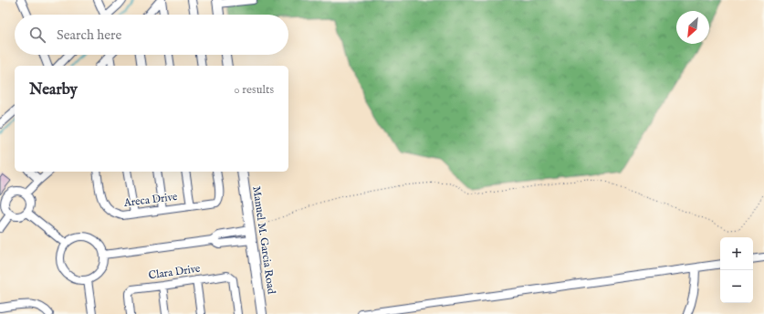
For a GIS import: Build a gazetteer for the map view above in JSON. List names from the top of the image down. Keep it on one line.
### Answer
{"streets":{"main road":["Manuel M. Garcia Road"],"street":["Areca Drive","Clara Drive"]},"north":"bottom left","page":{"search":"Search here","heading":["Nearby","0 results"],"map_buttons":["+","−"]}}
